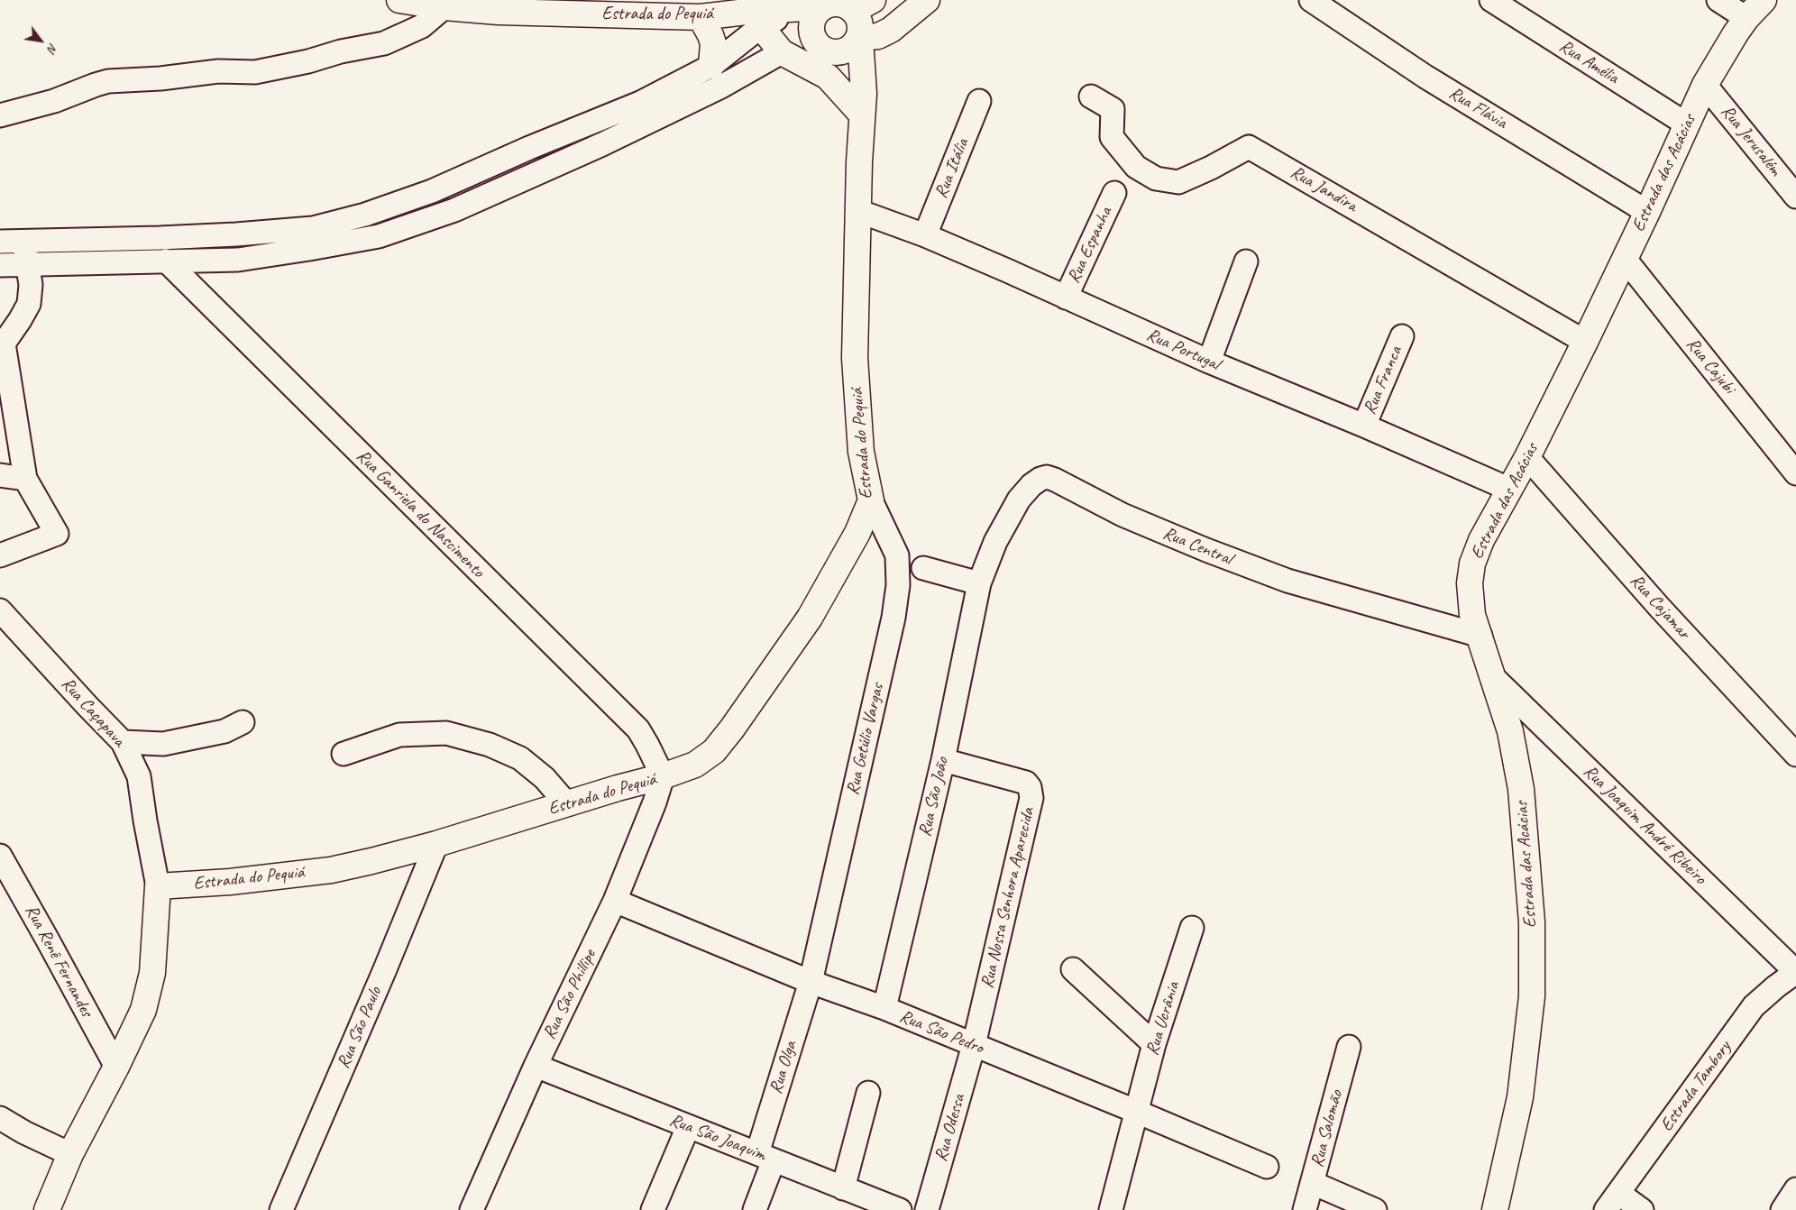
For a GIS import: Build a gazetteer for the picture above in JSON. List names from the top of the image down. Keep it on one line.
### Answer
{"streets":{"main road":["Estrada do Pequiá","Estrada das Acácias"],"street":["Rua Amélia","Rua Flávia","Rua Jerusalém","Rua Itália","Rua Jandira","Rua Espanha","Rua Portugal","Rua Cajubi","Rua Franca","Rua Ganriela do Nascimento","Rua Central","Rua Cajamar","Rua Caçapava","Rua Getúlio Vargas","Rua São João","Rua Joaquim André Ribeiro","Rua Nossa Senhora Aparecida","Rua Renê Fernandes","Rua São Phillipe","Rua Ucrânia","Rua São Paulo","Rua São Pedro","Rua Olga","Estrada Tambory","Rua Odessa","Rua Salomão","Rua São Joaquim"]},"crossings":[["Estrada do Pequiá","Rua Portugal"],["Estrada do Pequiá","Rua Ganriela do Nascimento"],["Estrada do Pequiá","Rua Caçapava"],["Estrada do Pequiá","Rua Getúlio Vargas"],["Estrada do Pequiá","Rua São Phillipe"],["Estrada do Pequiá","Rua São Paulo"],["Rua Amélia","Estrada das Acácias"],["Rua Flávia","Estrada das Acácias"],["Rua Jerusalém","Estrada das Acácias"],["Rua Itália","Rua Portugal"],["Estrada das Acácias","Rua Jandira"],["Estrada das Acácias","Rua Portugal"],["Estrada das Acácias","Rua Cajubi"],["Estrada das Acácias","Rua Central"],["Estrada das Acácias","Rua Cajamar"],["Estrada das Acácias","Rua Joaquim André Ribeiro"],["Rua Espanha","Rua Portugal"],["Rua Portugal","Rua Franca"],["Rua Ganriela do Nascimento","Rua São Phillipe"],["Rua Central","Rua São João"],["Rua Getúlio Vargas","Rua São Pedro"],["Rua Getúlio Vargas","Rua Olga"],["Rua São João","Rua Nossa Senhora Aparecida"],["Rua São João","Rua São Pedro"],["Rua Joaquim André Ribeiro","Estrada Tambory"],["Rua Nossa Senhora Aparecida","Rua São Pedro"],["Rua Nossa Senhora Aparecida","Rua Odessa"],["Rua São Phillipe","Rua São Pedro"],["Rua São Phillipe","Rua São Joaquim"],["Rua Ucrânia","Rua São Pedro"],["Rua São Pedro","Rua Olga"],["Rua São Pedro","Rua Odessa"],["Rua Olga","Rua São Joaquim"]],"north":"bottom right"}
